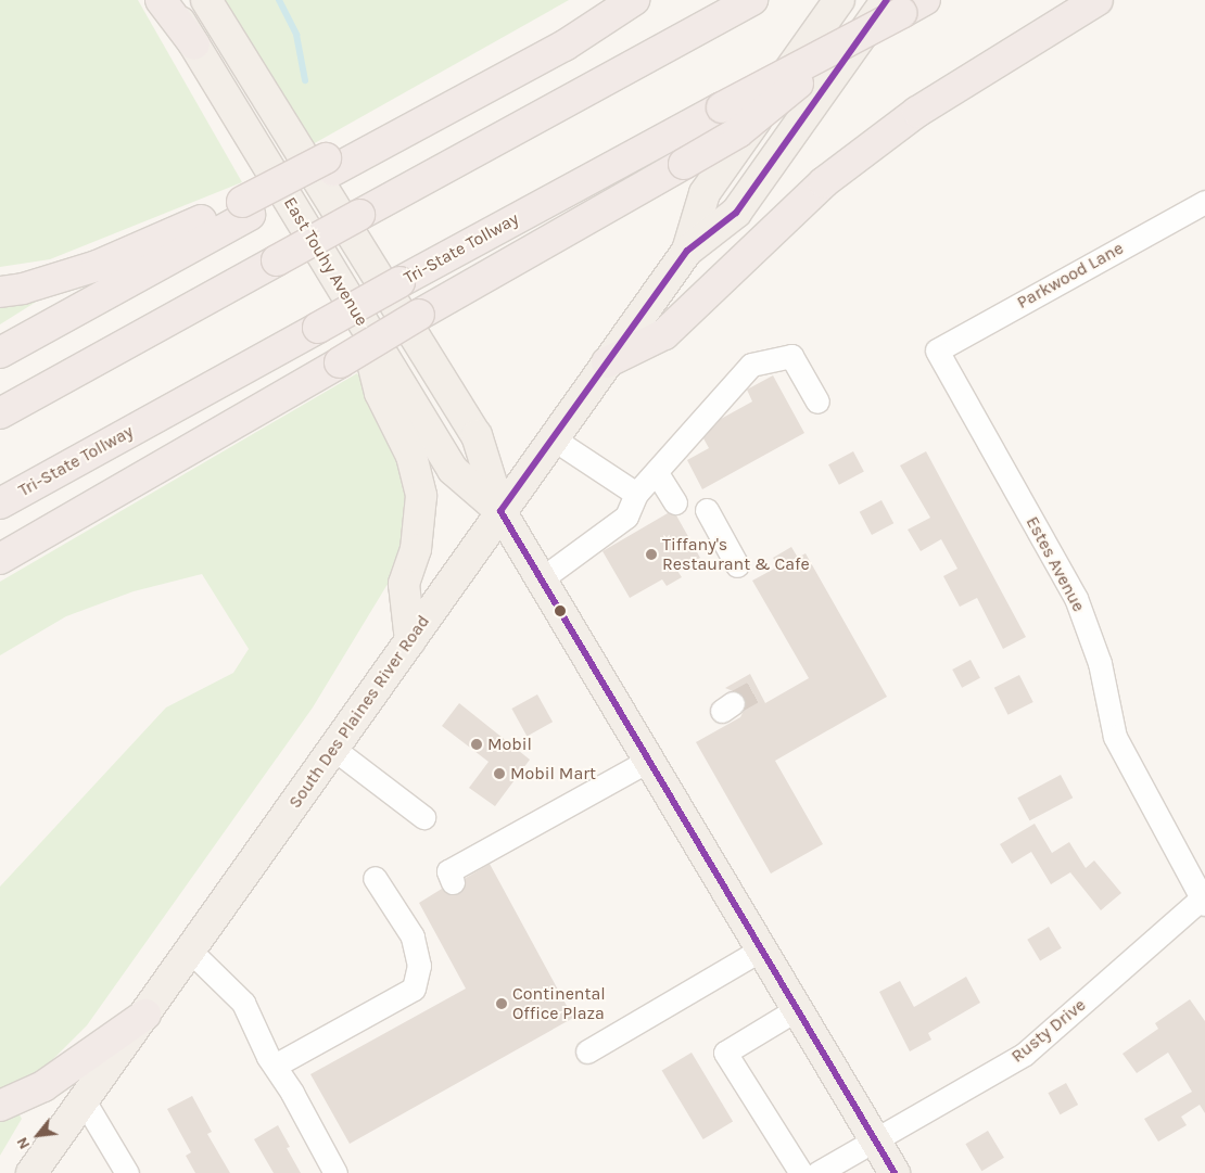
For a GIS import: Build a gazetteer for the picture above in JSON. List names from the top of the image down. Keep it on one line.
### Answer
{"streets":{"highway":["Tri-State Tollway"],"main road":["East Touhy Avenue","South Des Plaines River Road"],"street":["Parkwood Lane","Estes Avenue","Rusty Drive"]},"crossings":[["Tri-State Tollway","South Des Plaines River Road"],["East Touhy Avenue","South Des Plaines River Road"],["East Touhy Avenue","Rusty Drive"],["Parkwood Lane","Estes Avenue"],["Estes Avenue","Rusty Drive"]],"places":["Tiffany's Restaurant & Cafe","Mobil","Mobil Mart","Continental Office Plaza"],"north":"bottom left"}
